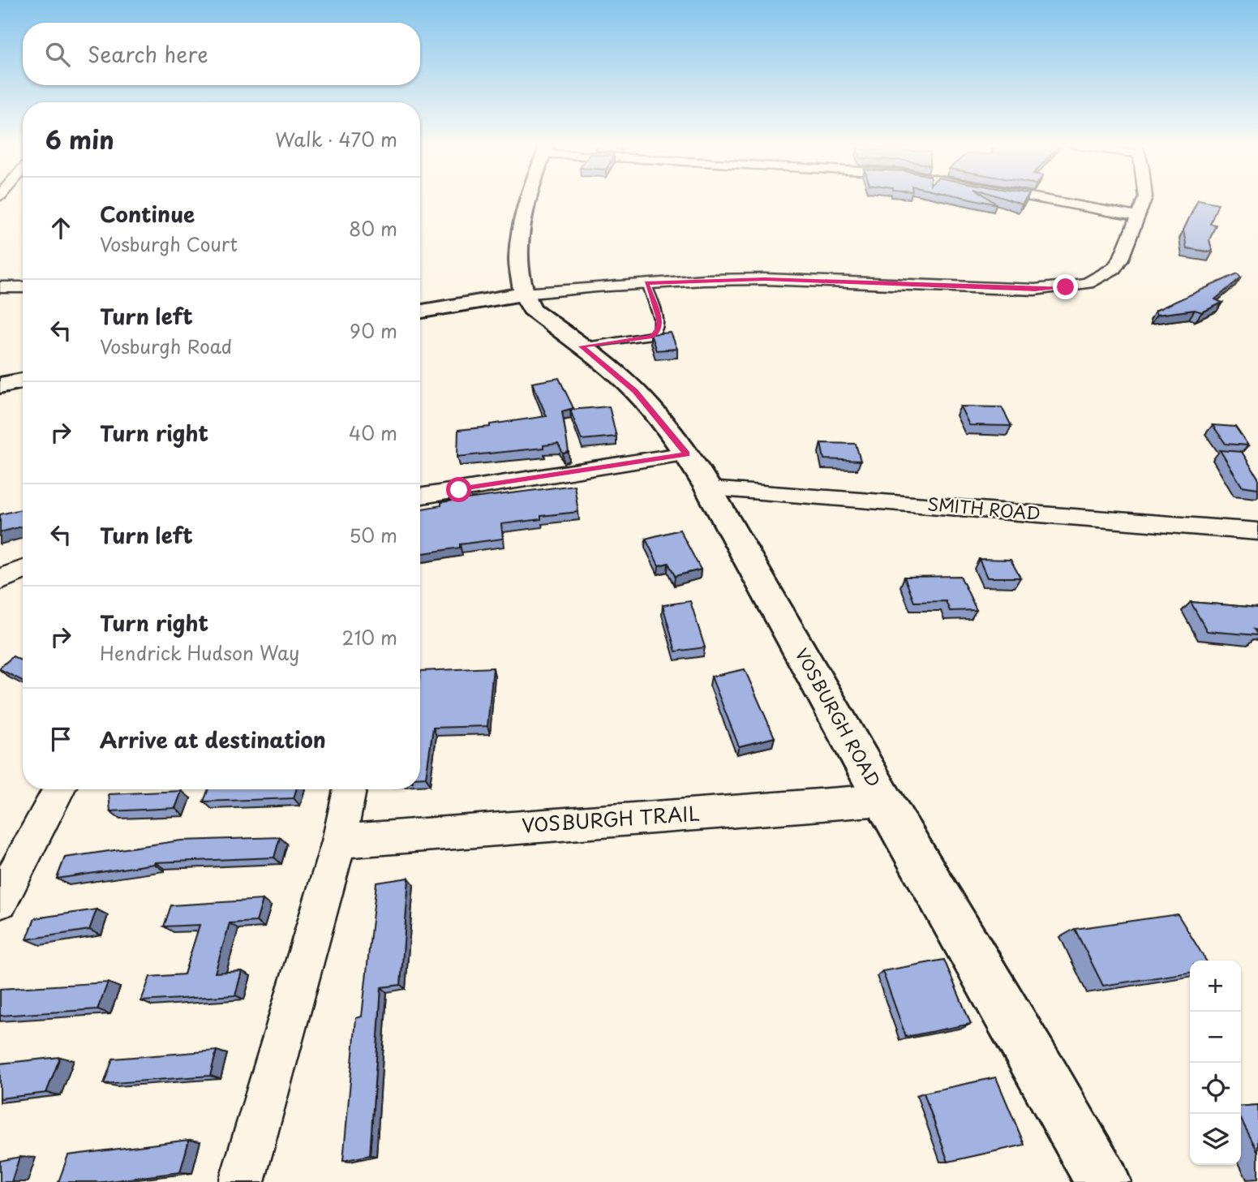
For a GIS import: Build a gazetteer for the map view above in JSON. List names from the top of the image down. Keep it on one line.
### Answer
{"streets":{"street":["SMITH ROAD","VOSBURGH ROAD","VOSBURGH TRAIL"]},"crossings":[["SMITH ROAD","VOSBURGH ROAD"],["VOSBURGH ROAD","VOSBURGH TRAIL"]],"page":{"search":"Search here","heading":["6 min","Walk · 470 m"],"list":[["Continue","Vosburgh Court","80 m"],["Turn left","Vosburgh Road","90 m"],["Turn right","40 m"],["Turn left","50 m"],["Turn right","Hendrick Hudson Way","210 m"],"Arrive at destination"],"map_buttons":["+","−"]}}
